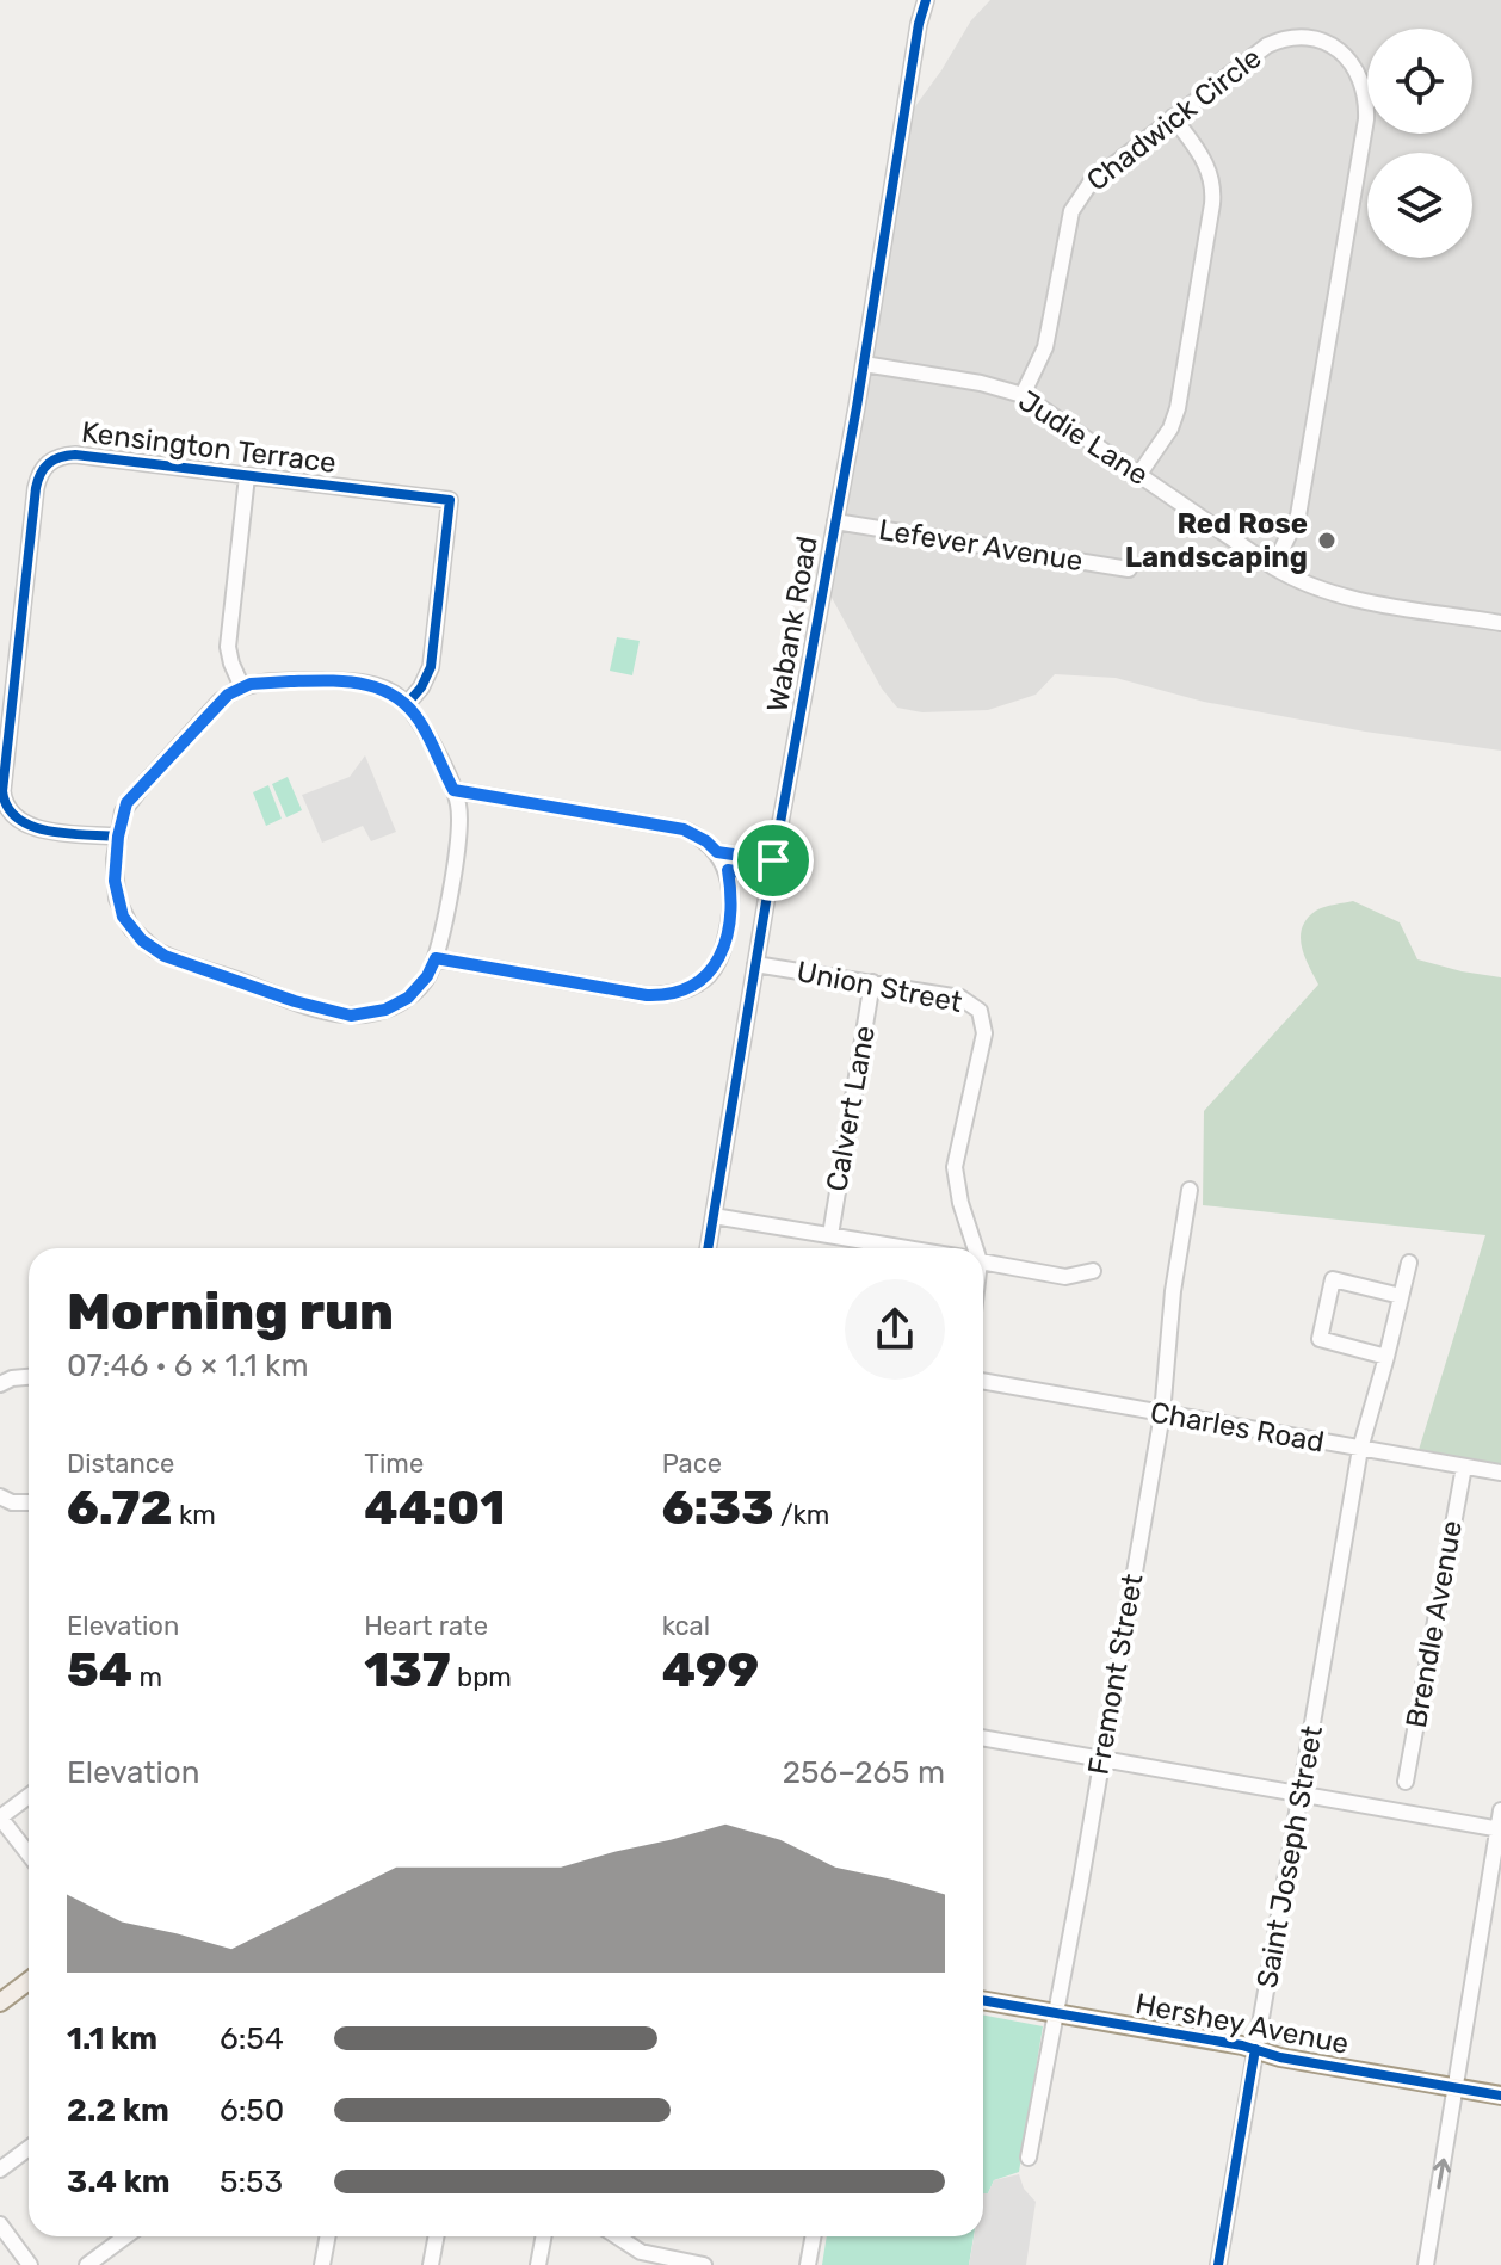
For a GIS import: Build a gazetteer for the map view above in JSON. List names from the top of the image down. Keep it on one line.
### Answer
{"streets":{"main road":["Hershey Avenue"],"street":["Chadwick Circle","Judie Lane","Kensington Terrace","Lefever Avenue","Wabank Road","Union Street","Calvert Lane","Charles Road","Brendle Avenue","Fremont Street","Saint Joseph Street"]},"crossings":[["Chadwick Circle","Judie Lane"],["Judie Lane","Wabank Road"],["Lefever Avenue","Wabank Road"],["Wabank Road","Union Street"],["Union Street","Calvert Lane"],["Charles Road","Brendle Avenue"],["Charles Road","Fremont Street"],["Charles Road","Saint Joseph Street"],["Fremont Street","Hershey Avenue"],["Saint Joseph Street","Hershey Avenue"]],"places":["Red Rose Landscaping"],"page":{"heading":["Morning run","07:46 · 6 × 1.1 km"],"stats":[["Distance","6.72 km"],["Time","44:01"],["Pace","6:33 /km"],["Elevation","54 m"],["Heart rate","137 bpm"],["kcal","499"]],"chart":["Elevation","256–265 m"],"list":[{"name":"1.1 km","note":"6:54"},{"name":"2.2 km","note":"6:50"},{"name":"3.4 km","note":"5:53"}]}}
